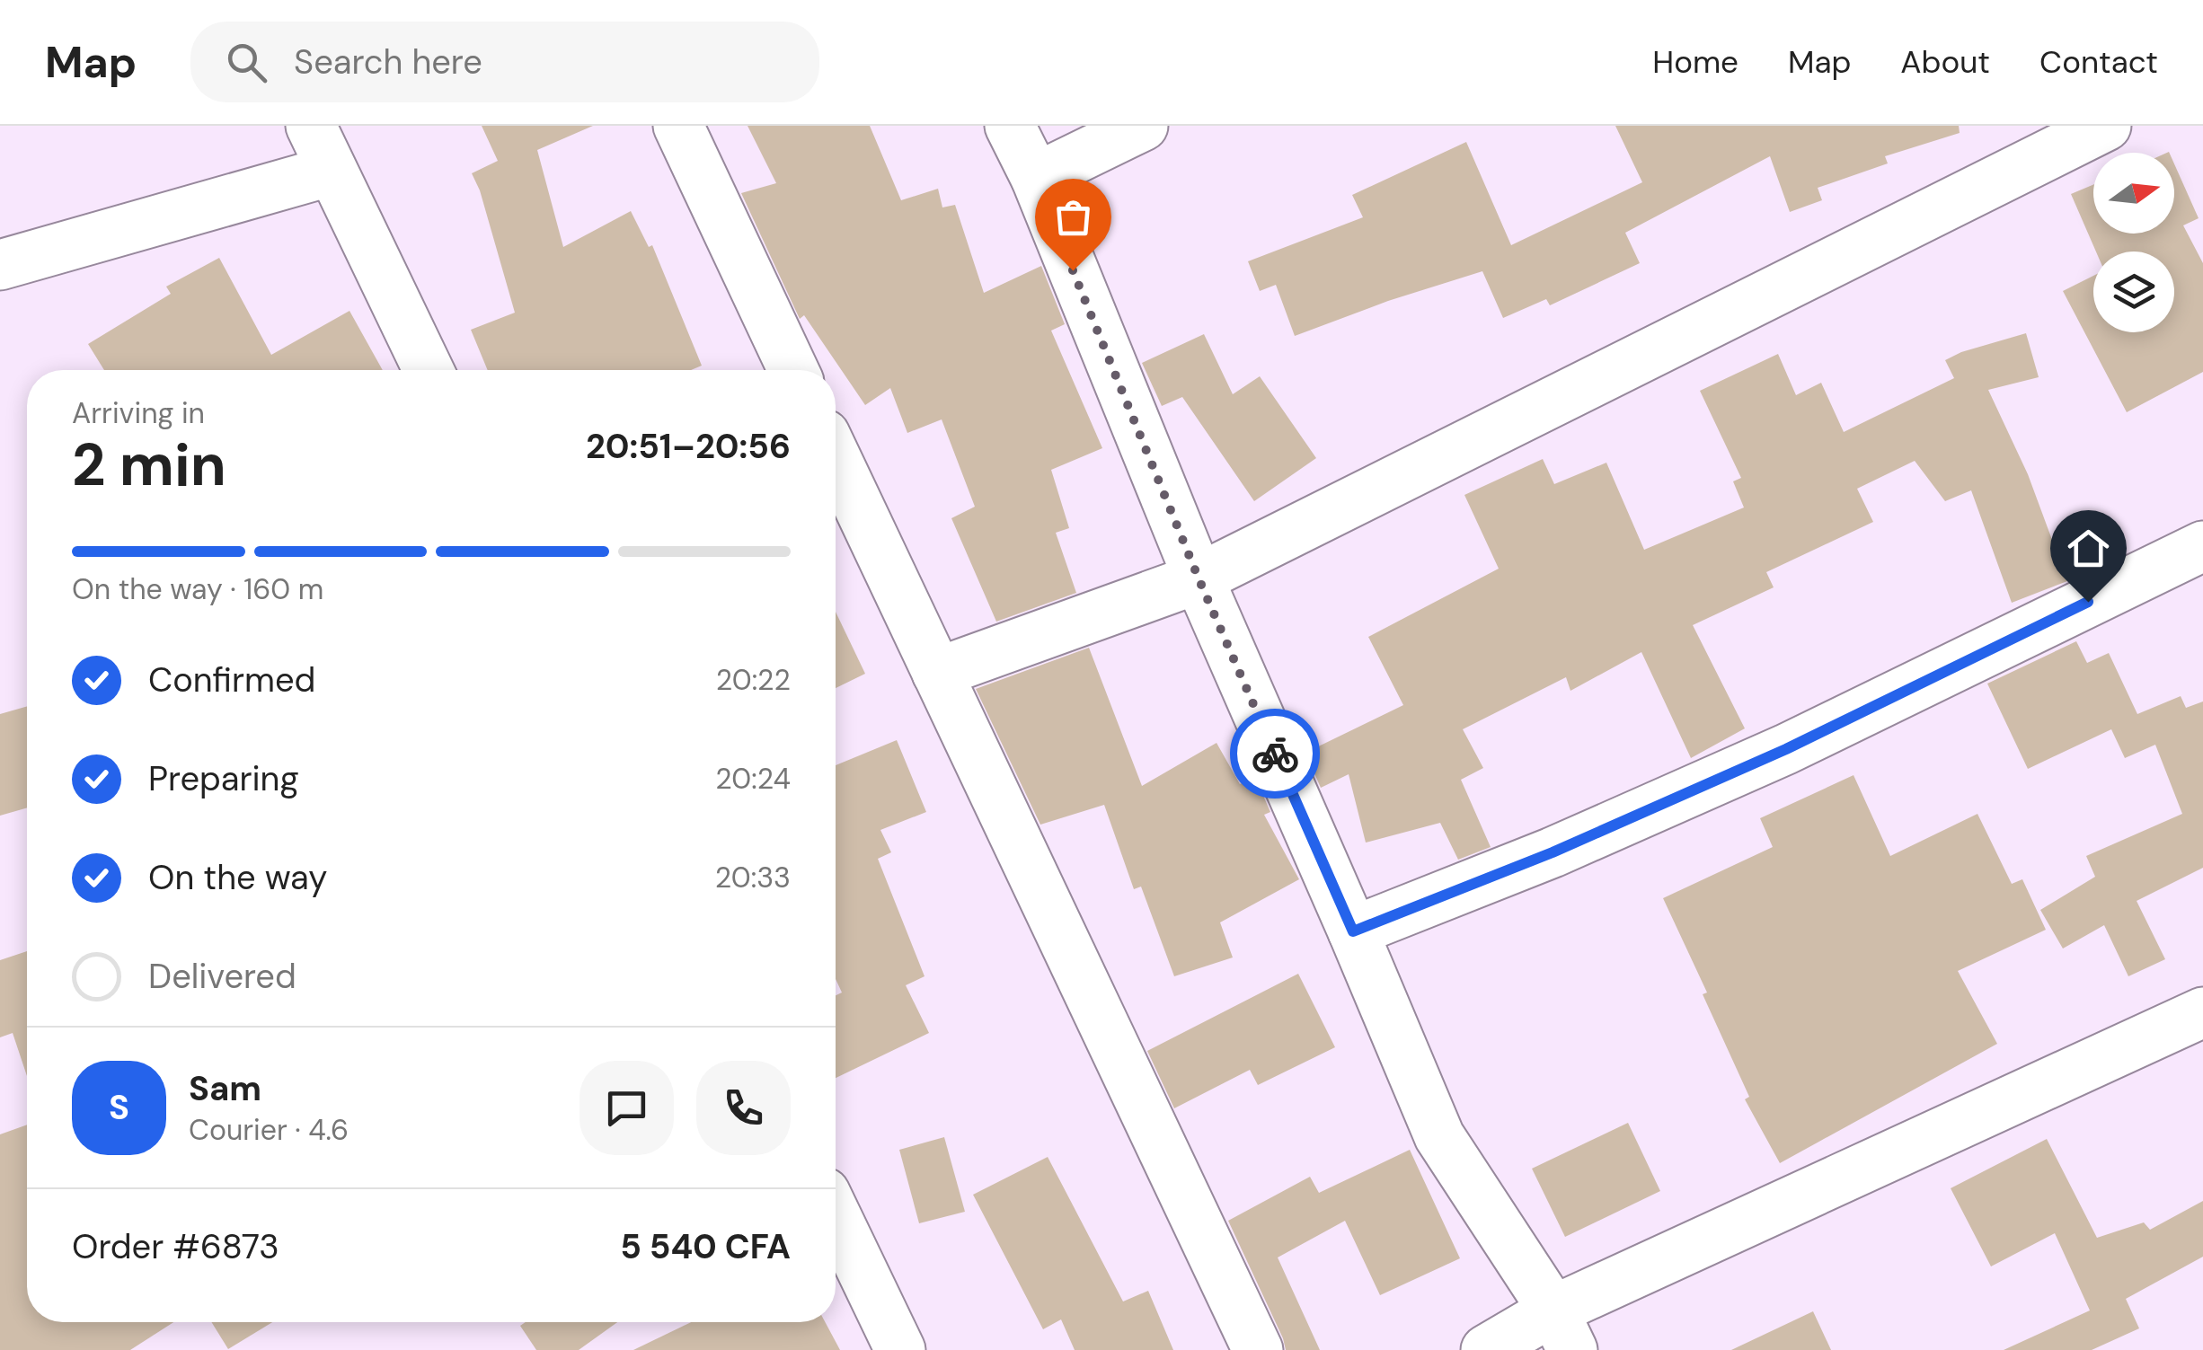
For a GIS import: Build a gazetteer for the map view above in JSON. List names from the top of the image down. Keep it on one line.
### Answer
{"north":"right","page":{"header":"Map","search":"Search here","nav":["Home","Map","About","Contact"],"heading":["2 min","Arriving in","20:51–20:56"],"panel":["Sam","Courier · 4.6","Order #6873","5 540 CFA"],"bar":"On the way · 160 m","list":[["Confirmed","20:22"],["Preparing","20:24"],["On the way","20:33"],"Delivered"],"round":"S"}}
